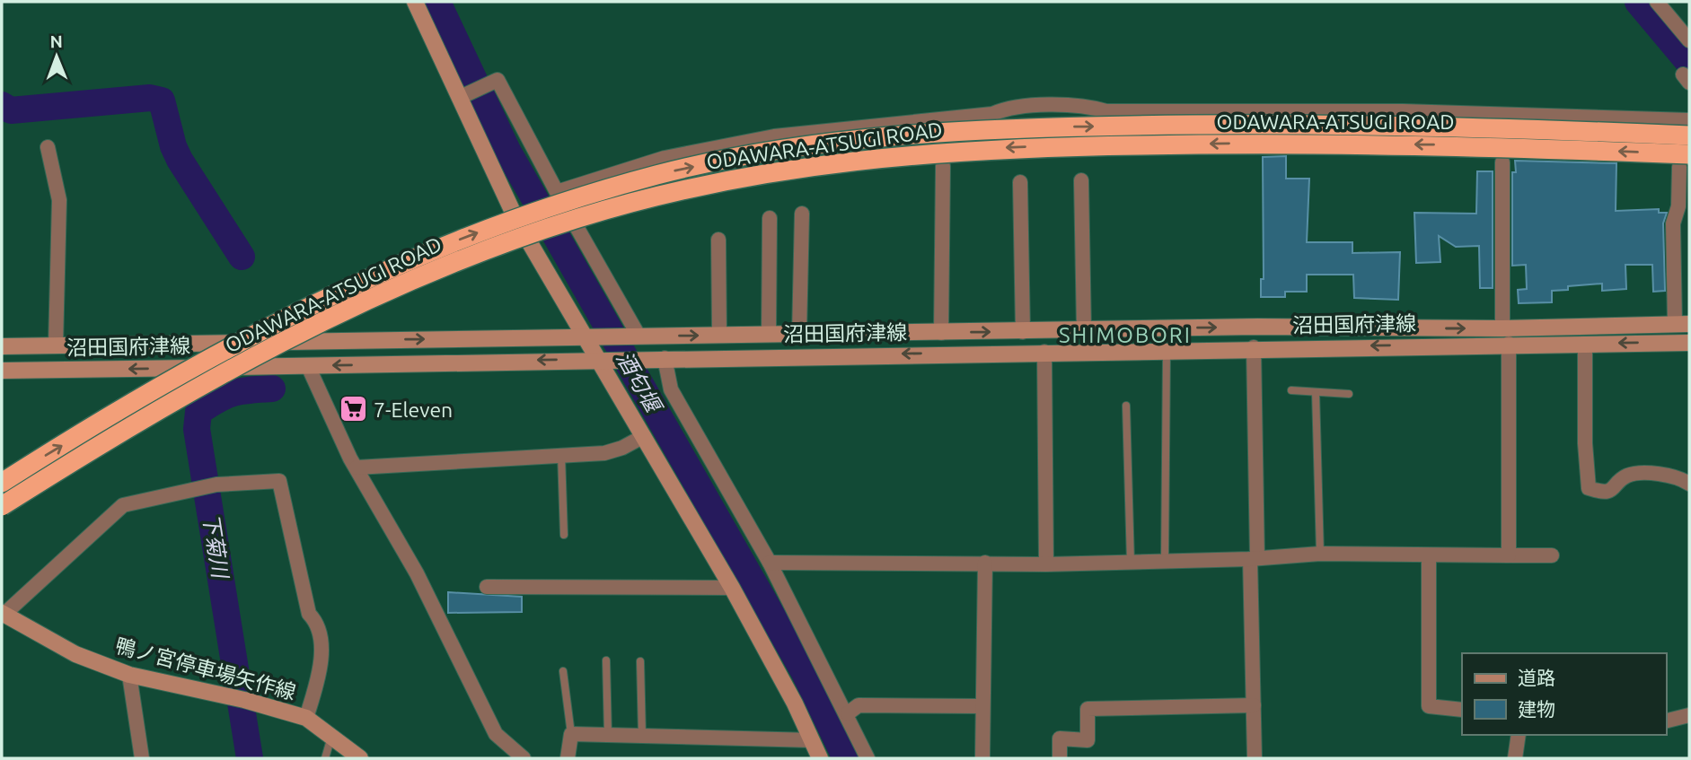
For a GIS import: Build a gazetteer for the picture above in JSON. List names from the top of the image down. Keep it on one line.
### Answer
{"streets":{"highway":["ODAWARA-ATSUGI ROAD"],"main road":["沼田国府津線","鴨ノ宮停車場矢作線"]},"districts":["SHIMOBORI"],"water":["酒匂堰","下菊川"],"places":{"supermarket":["7-Eleven"]},"legend":["道路","建物"],"north":"top"}
